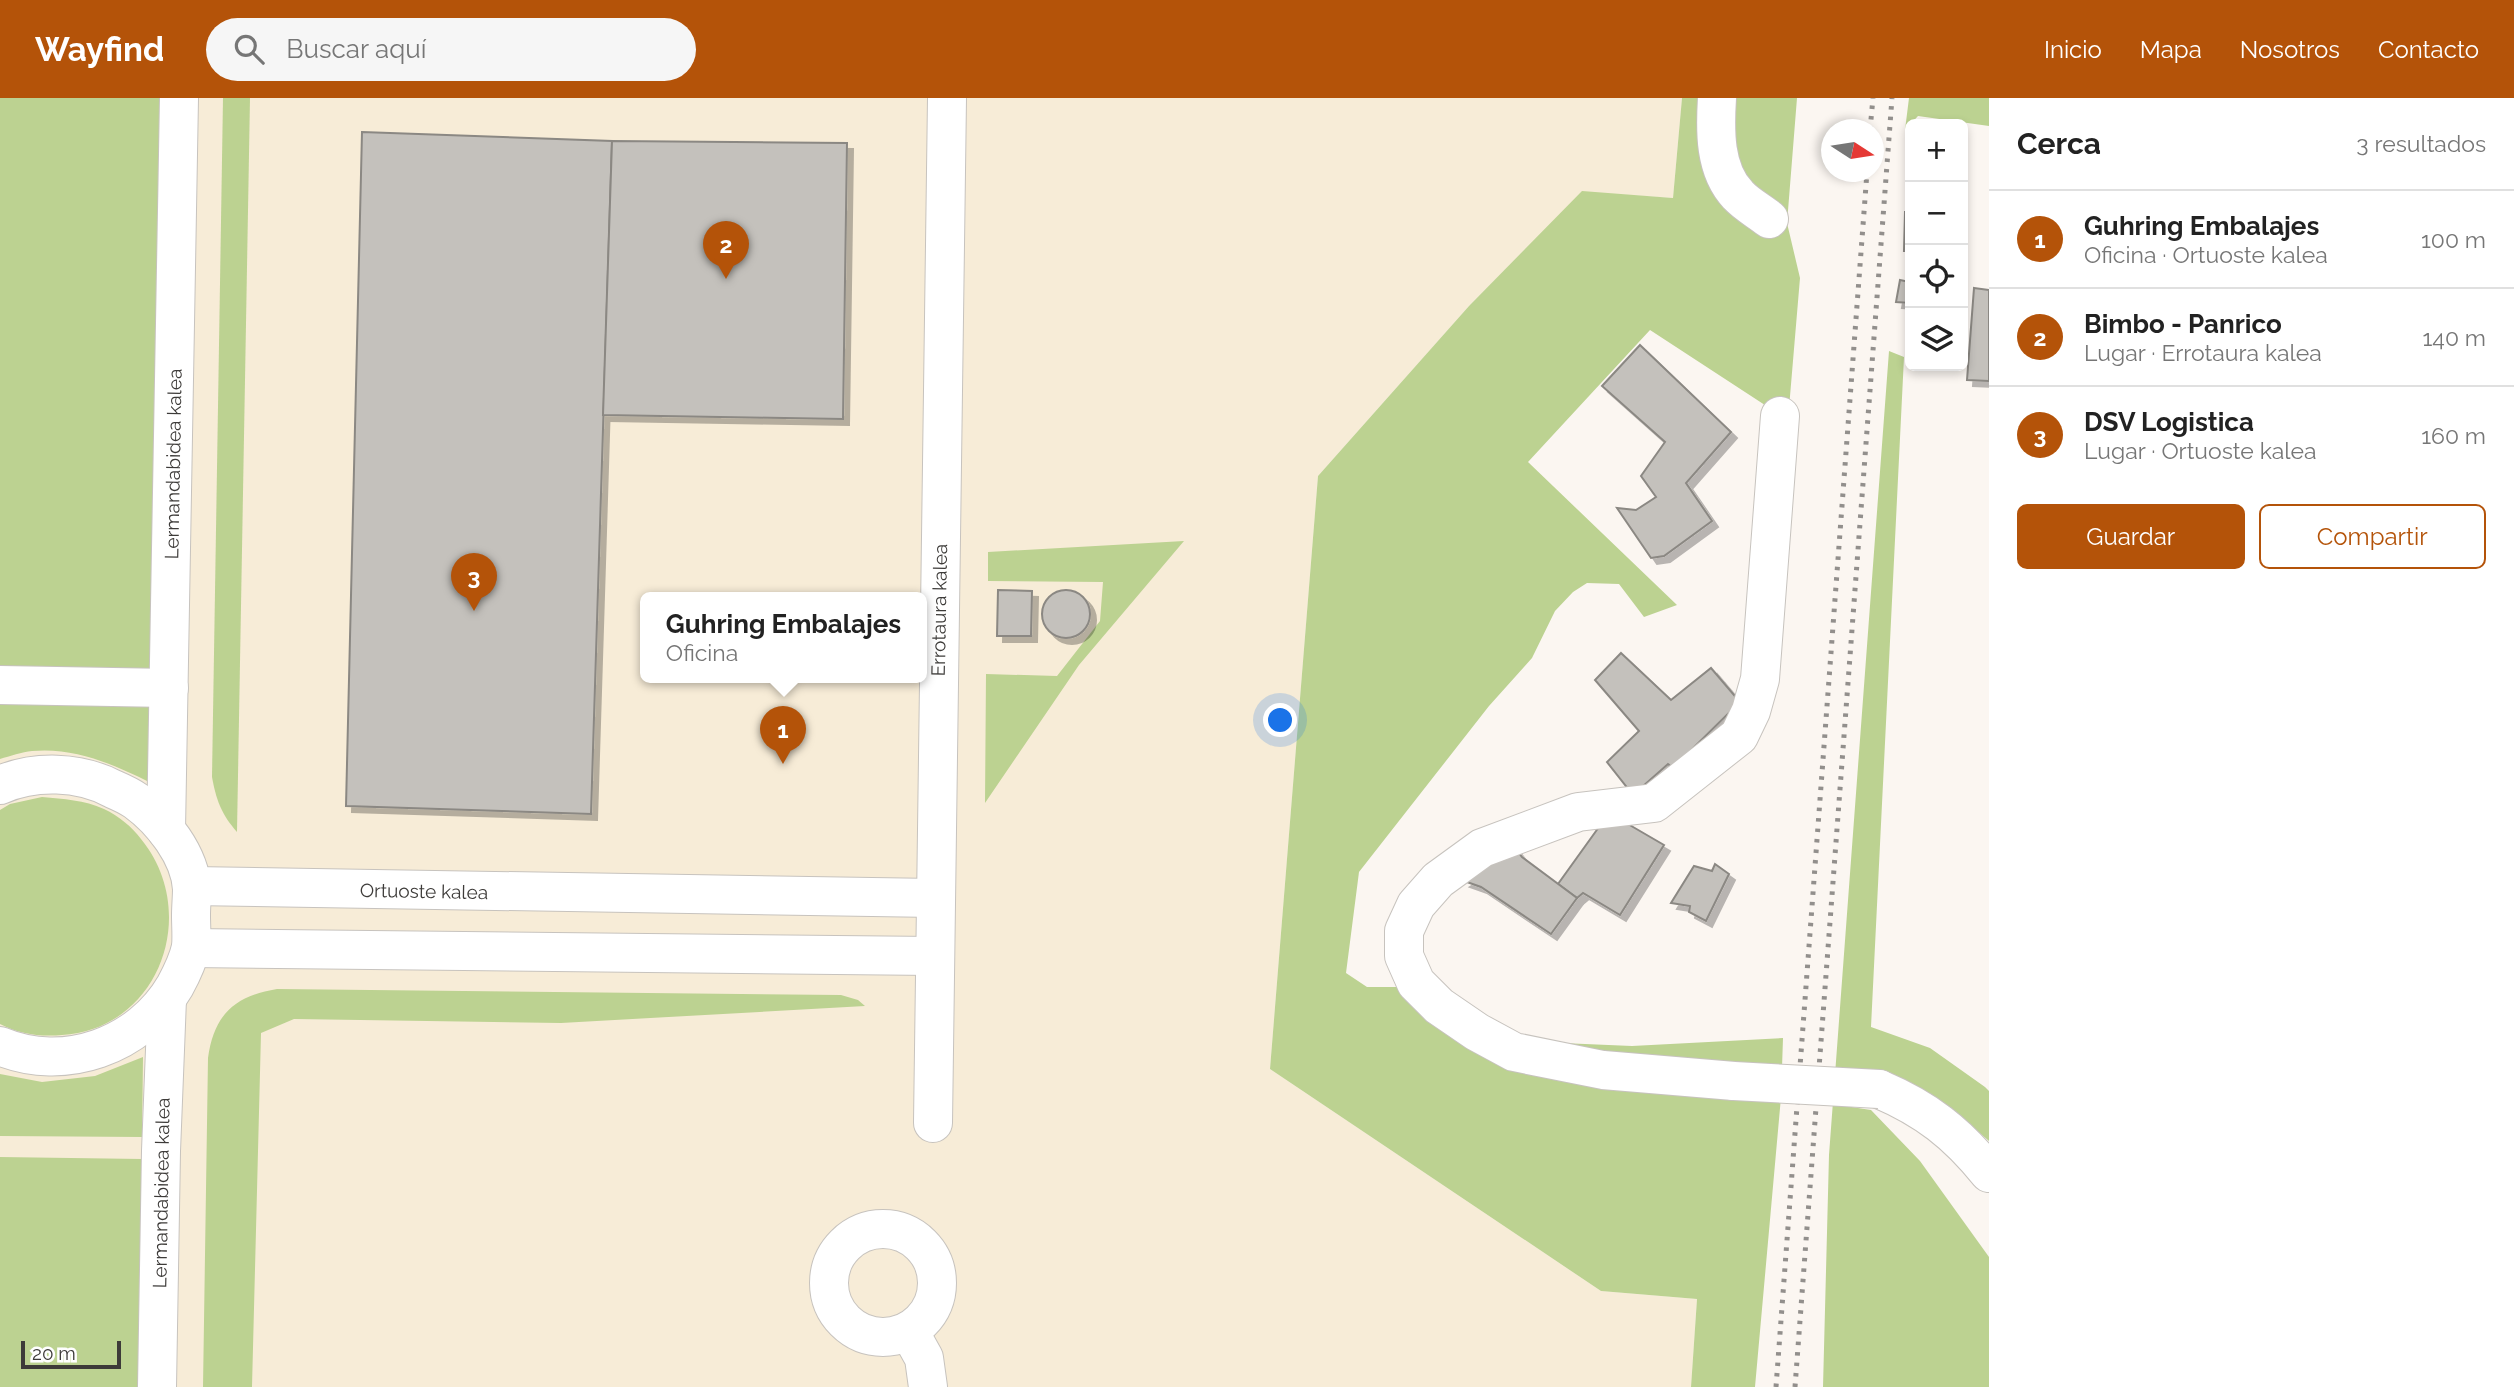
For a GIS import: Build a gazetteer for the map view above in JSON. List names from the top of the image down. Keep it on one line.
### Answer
{"streets":{"street":["Lermandabidea kalea","Errotaura kalea","Ortuoste kalea"]},"crossings":[["Errotaura kalea","Ortuoste kalea"]],"scale_bar":"20 m","north":"right","page":{"header":"Wayfind","search":"Buscar aquí","nav":["Inicio","Mapa","Nosotros","Contacto"],"heading":["Cerca","3 resultados"],"map_buttons":["+","−"],"list":[{"mark":"1","name":"Guhring Embalajes","note":"Oficina · Ortuoste kalea","value":"100 m"},{"mark":"2","name":"Bimbo - Panrico","note":"Lugar · Errotaura kalea","value":"140 m"},{"mark":"3","name":"DSV Logistica","note":"Lugar · Ortuoste kalea","value":"160 m"}],"pins":["2","3","1"],"buttons":["Guardar","Compartir"],"popup":["Guhring Embalajes","Oficina"],"scale":"20 m"}}
